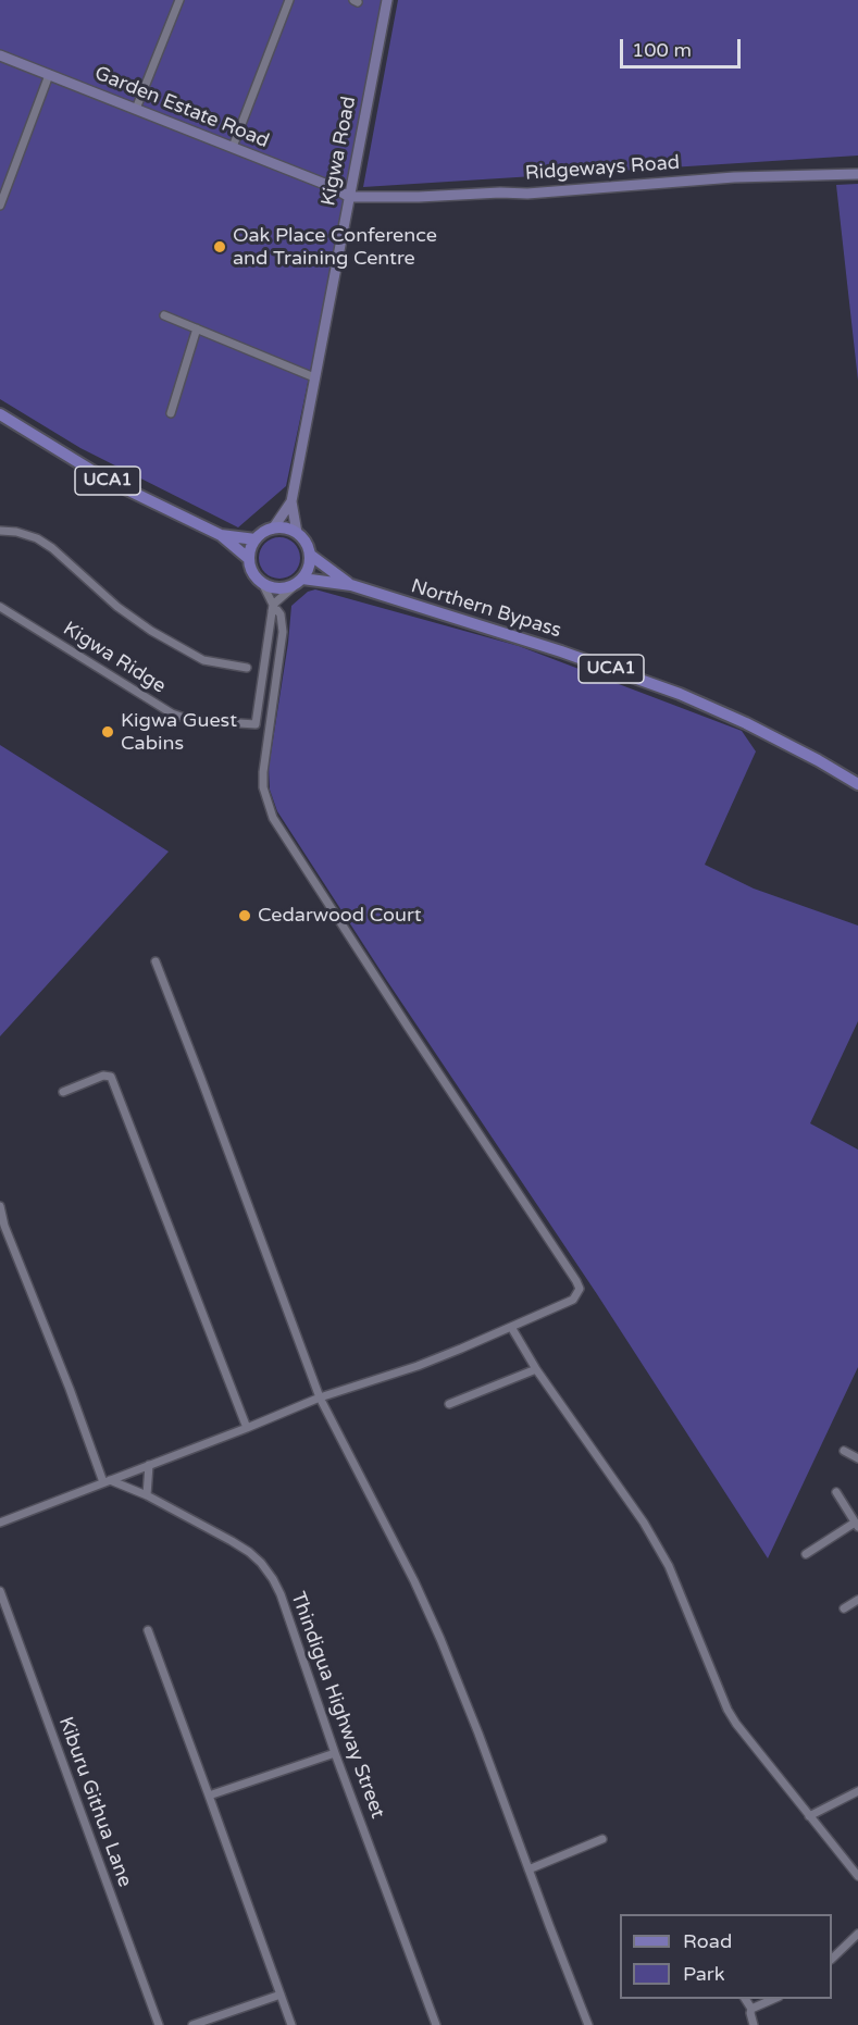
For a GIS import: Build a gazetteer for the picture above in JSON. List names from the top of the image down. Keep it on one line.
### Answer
{"streets":{"main road":["UCA1","Northern Bypass"],"street":["Garden Estate Road","Kigwa Road","Ridgeways Road","Kigwa Ridge","Thindigua Highway Street","Kiburu Githua Lane"]},"crossings":[["Garden Estate Road","Kigwa Road"],["Garden Estate Road","Ridgeways Road"],["Kigwa Road","Ridgeways Road"],["UCA1","Northern Bypass"]],"places":["Oak Place Conference and Training Centre","Kigwa Guest Cabins","Cedarwood Court"],"legend":["Road","Park"],"scale_bar":"100 m"}
